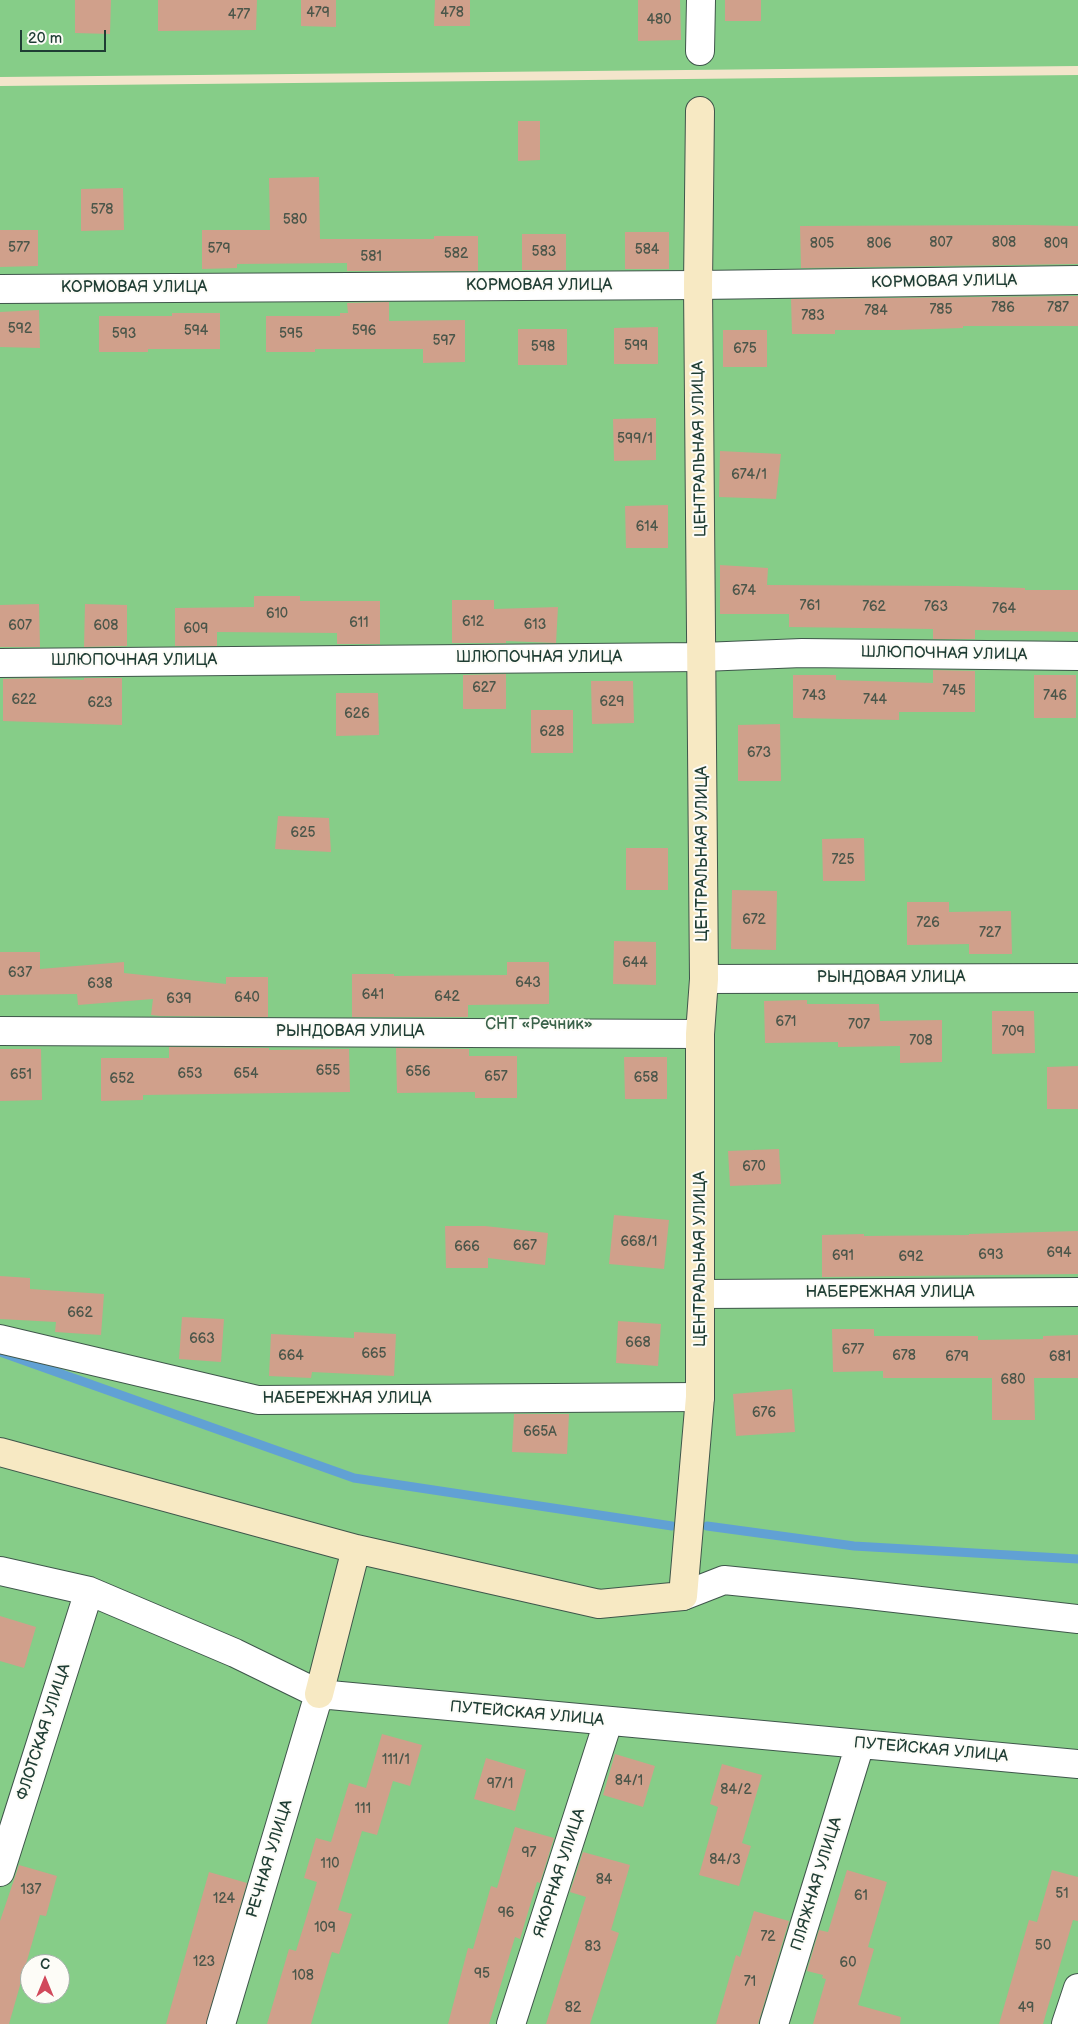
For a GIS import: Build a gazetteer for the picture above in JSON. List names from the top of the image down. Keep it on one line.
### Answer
{"streets":{"street":["КОРМОВАЯ УЛИЦА","ЦЕНТРАЛЬНАЯ УЛИЦА","ШЛЮПОЧНАЯ УЛИЦА","РЫНДОВАЯ УЛИЦА","НАБЕРЕЖНАЯ УЛИЦА","ПУТЕЙСКАЯ УЛИЦА","ФЛОТСКАЯ УЛИЦА","РЕЧНАЯ УЛИЦА","ЯКОРНАЯ УЛИЦА","ПЛЯЖНАЯ УЛИЦА"]},"crossings":[["КОРМОВАЯ УЛИЦА","ЦЕНТРАЛЬНАЯ УЛИЦА"],["ЦЕНТРАЛЬНАЯ УЛИЦА","ШЛЮПОЧНАЯ УЛИЦА"],["ЦЕНТРАЛЬНАЯ УЛИЦА","РЫНДОВАЯ УЛИЦА"],["ЦЕНТРАЛЬНАЯ УЛИЦА","НАБЕРЕЖНАЯ УЛИЦА"],["ПУТЕЙСКАЯ УЛИЦА","ФЛОТСКАЯ УЛИЦА"],["ПУТЕЙСКАЯ УЛИЦА","РЕЧНАЯ УЛИЦА"],["ПУТЕЙСКАЯ УЛИЦА","ЯКОРНАЯ УЛИЦА"],["ПУТЕЙСКАЯ УЛИЦА","ПЛЯЖНАЯ УЛИЦА"]],"parks":["СНТ «Речник»"],"house_numbers":["479","478","477","480","578","580","807","808","805","806","809","577","579","584","583","582","581","786","787","785","784","783","592","594","596","593","595","597","599","598","675","599/1","674/1","614","674","761","762","763","764","610","612","611","613","607","608","609","627","745","743","746","622","744","629","623","626","628","673","625","725","672","726","727","644","637","643","638","641","642","640","639","671","707","709","708","655","656","653","654","651","657","658","652","670","668/1","667","666","694","693","691","692","662","663","668","677","665","664","678","679","681","680","676","665А","111/1","84/1","97/1","84/2","111","97","84/3","110","84","137","51","61","124","96","109","72","50","83","123","60","95","108","71","82","49"],"scale_bar":"20 m","north":"top"}
